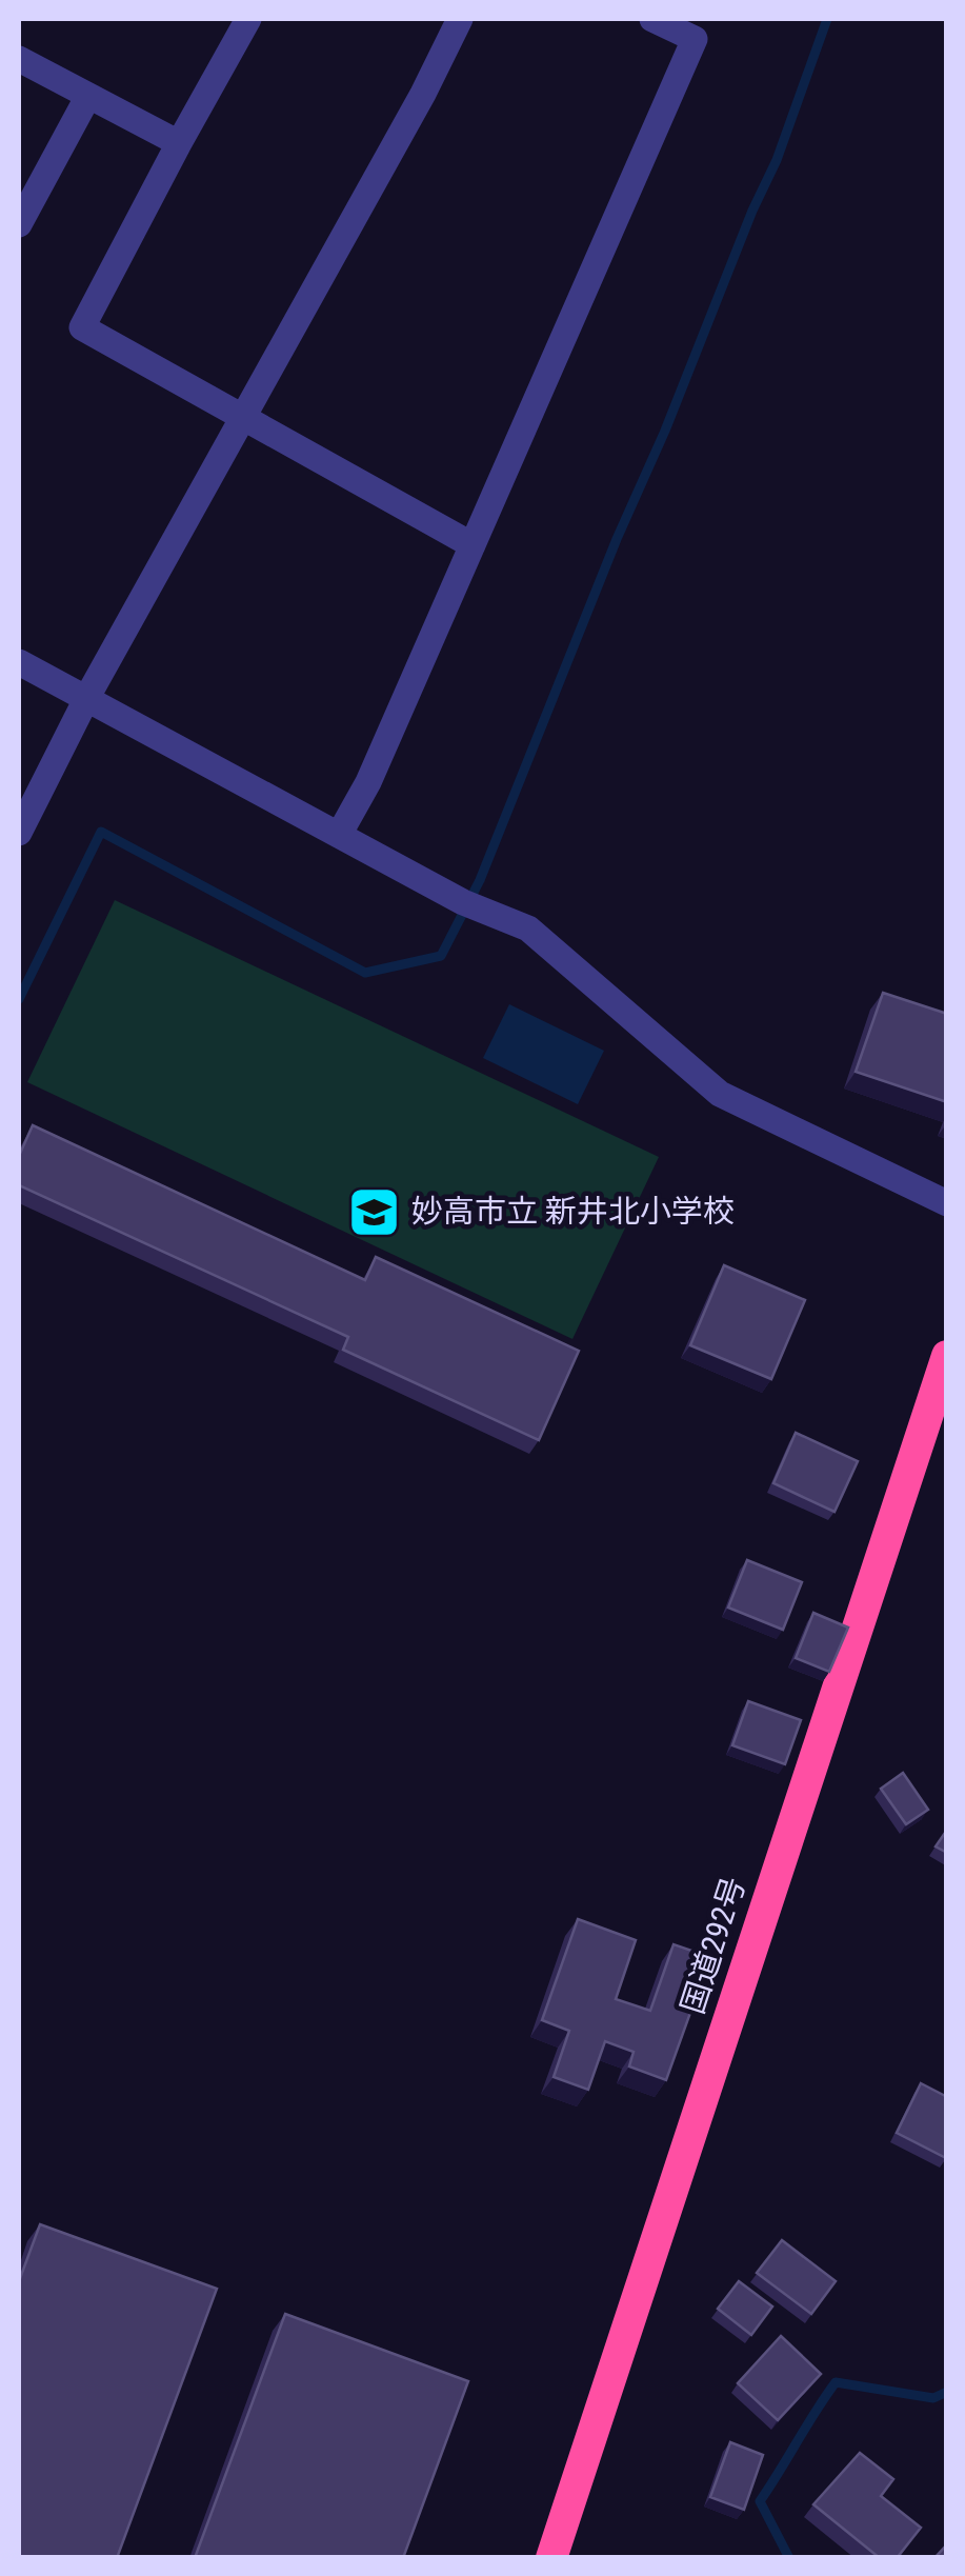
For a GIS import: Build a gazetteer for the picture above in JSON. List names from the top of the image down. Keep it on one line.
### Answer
{"streets":{"highway":["国道292号"]},"places":{"school or university":["妙高市立 新井北小学校"]}}
